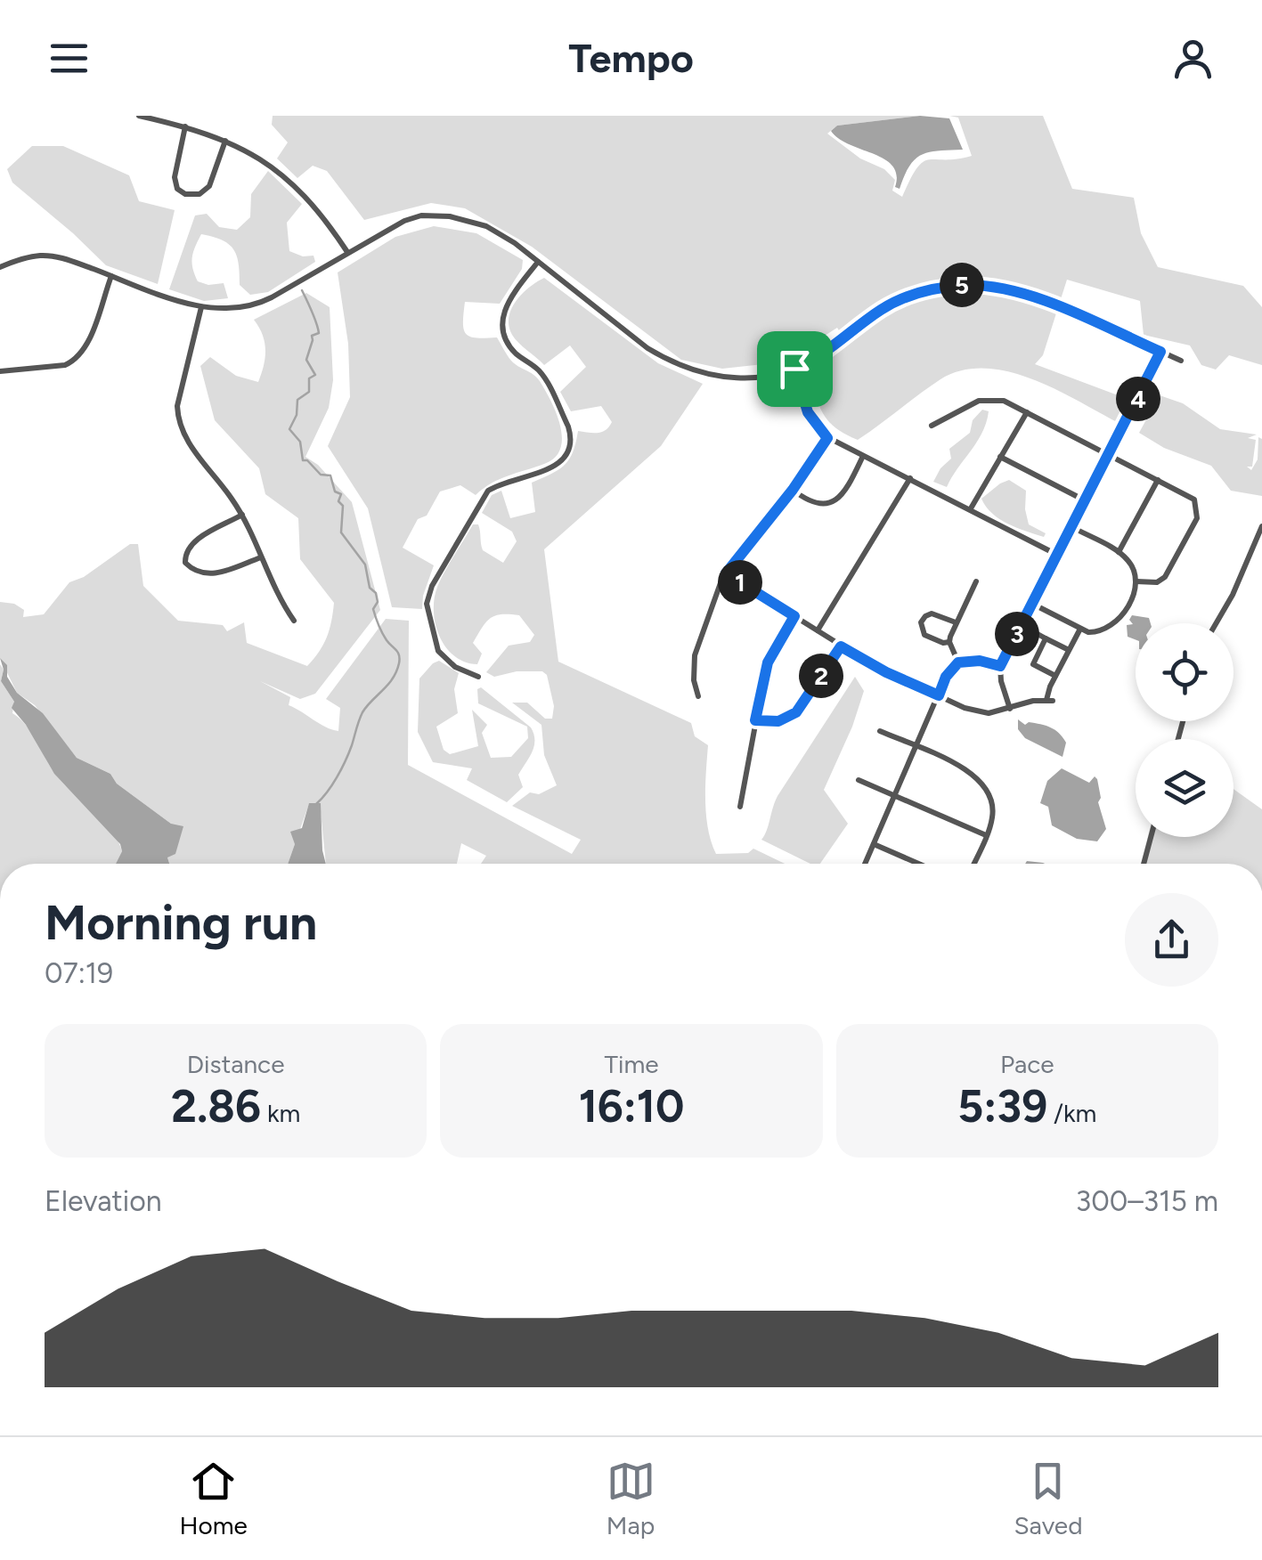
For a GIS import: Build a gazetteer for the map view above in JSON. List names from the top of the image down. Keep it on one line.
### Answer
{"page":{"header":"Tempo","pins":["5","4","1","3","2"],"heading":["Morning run","07:19"],"stats":[["Distance","2.86 km"],["Time","16:10"],["Pace","5:39 /km"]],"chart":["Elevation","300–315 m"],"tabs":["Home","Map","Saved"]}}
